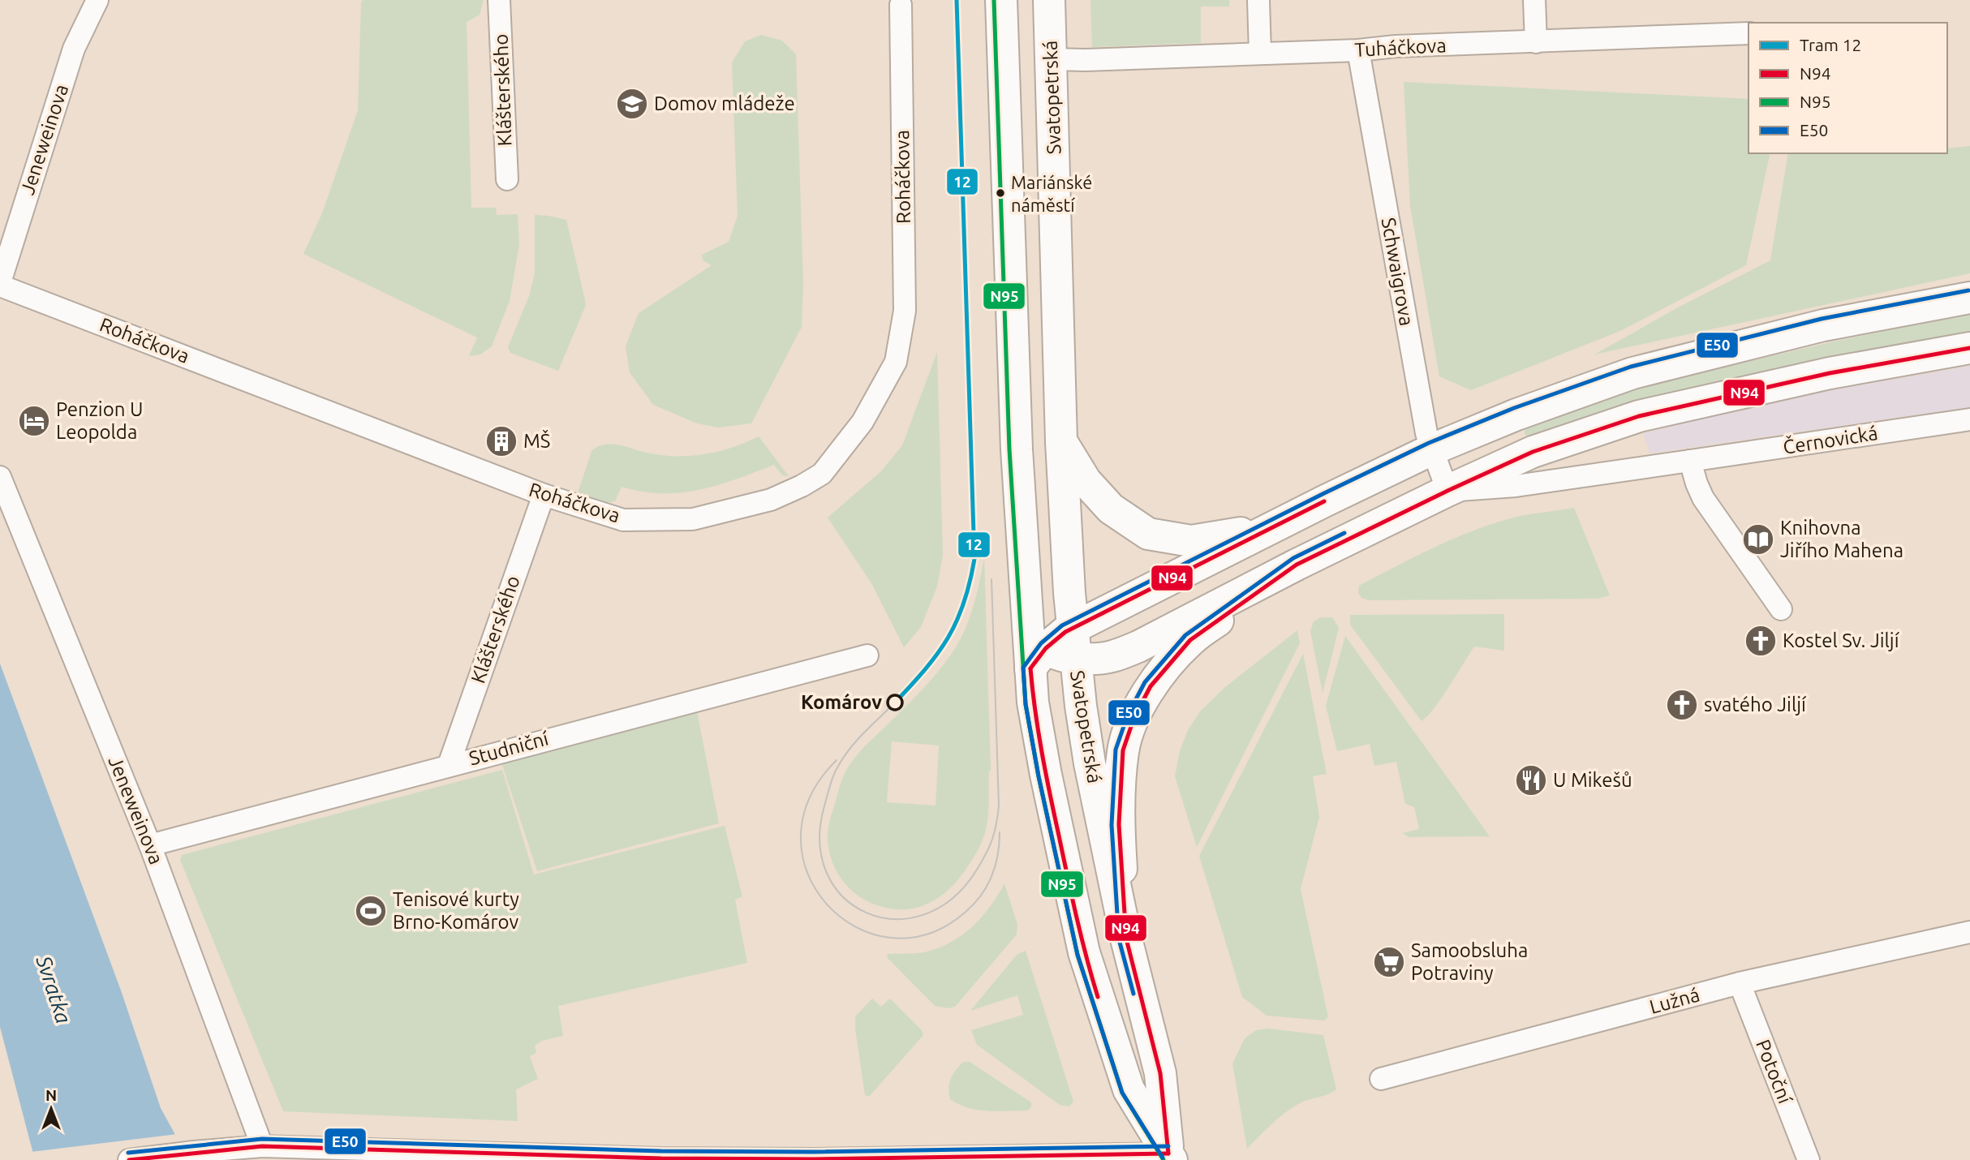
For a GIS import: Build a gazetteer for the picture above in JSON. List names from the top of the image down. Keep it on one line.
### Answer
{"streets":{"main road":["Svatopetrská","Černovická"],"street":["Tuháčkova","Klášterského","Jeneweinova","Roháčkova","Schwaigrova","Studniční","Lužná","Potoční"]},"crossings":[["Tuháčkova","Svatopetrská"],["Tuháčkova","Schwaigrova"],["Klášterského","Roháčkova"],["Klášterského","Studniční"],["Jeneweinova","Roháčkova"],["Jeneweinova","Studniční"],["Schwaigrova","Černovická"],["Lužná","Potoční"]],"water":["Svratka"],"places":{"school or university":["Domov mládeže"],"other":["Mariánské náměstí","Komárov"],"hotel":["Penzion U Leopolda"],"building":["MŠ"],"library":["Knihovna Jiřího Mahena"],"church":["Kostel Sv. Jiljí","svatého Jiljí"],"restaurant":["U Mikešů"],"sports":["Tenisové kurty Brno-Komárov"],"supermarket":["Samoobsluha Potraviny"]},"lines":["tram line 12","transit line N95","transit line E50","transit line N94"],"legend":["Tram 12","N94","N95","E50"],"north":"top"}
